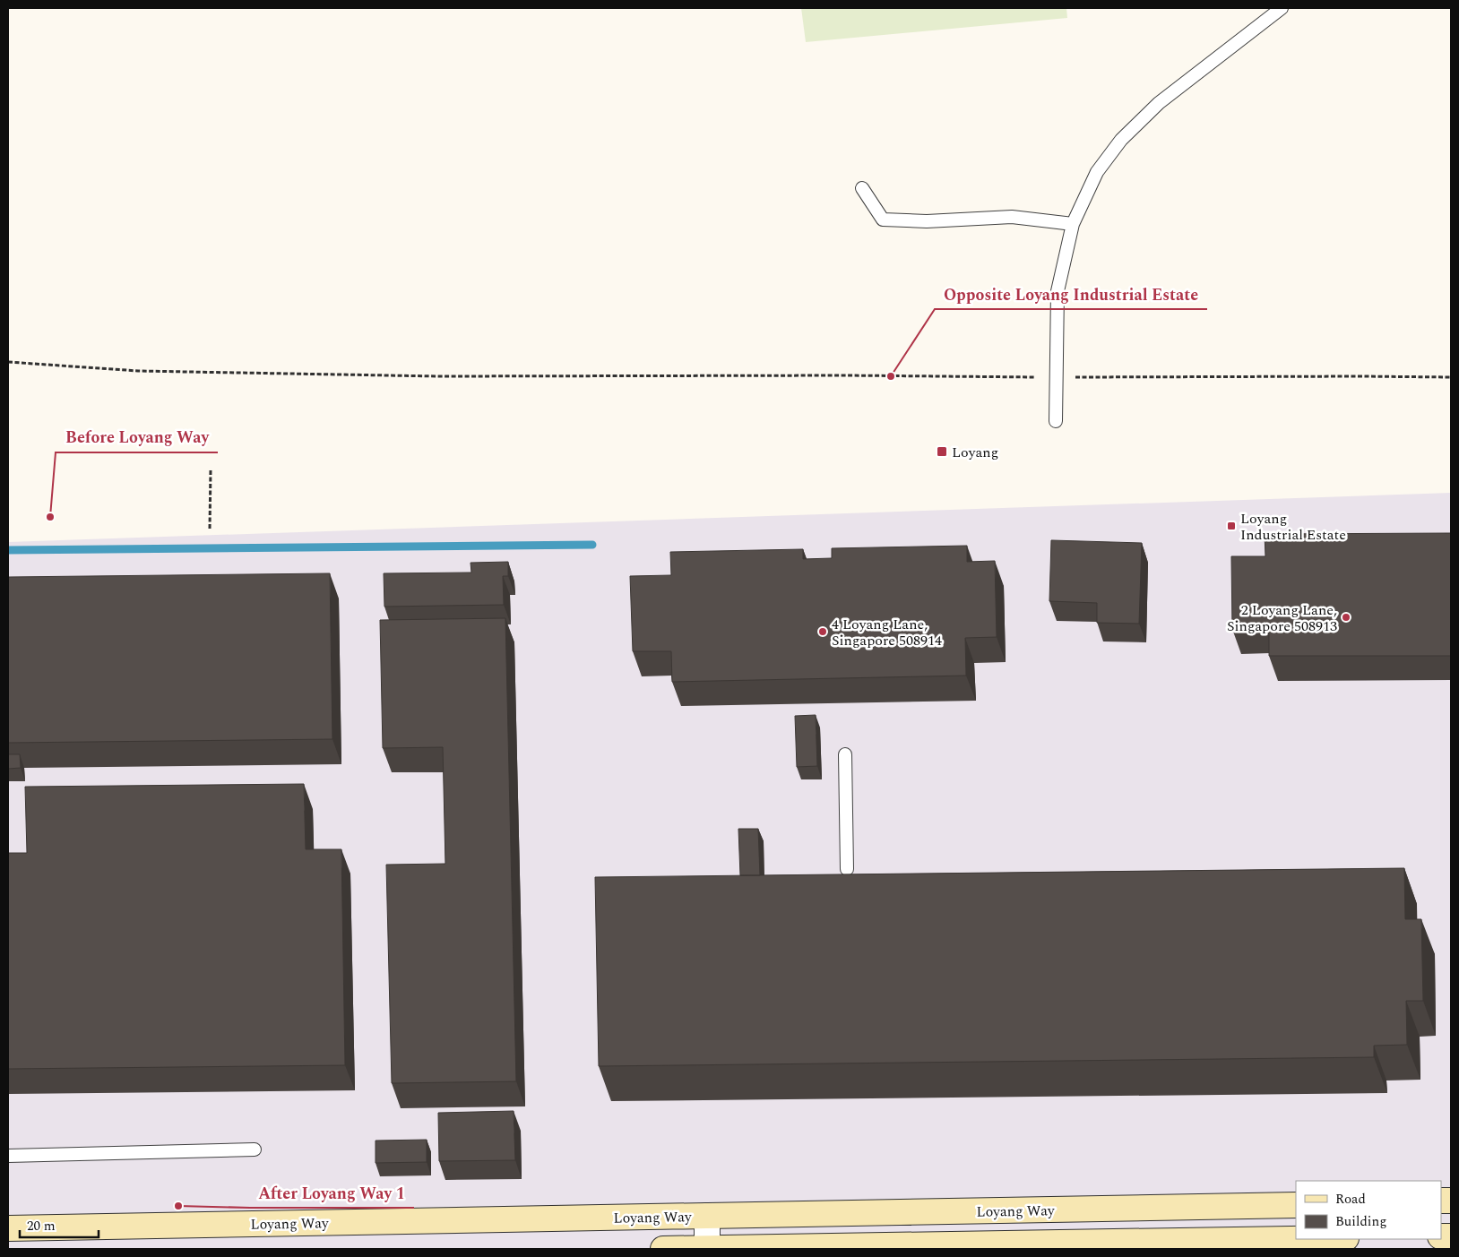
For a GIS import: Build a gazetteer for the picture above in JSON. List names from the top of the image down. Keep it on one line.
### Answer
{"streets":{"main road":["Loyang Way"]},"places":{"other":["Opposite Loyang Industrial Estate","Before Loyang Way","2 Loyang Lane, Singapore 508913","4 Loyang Lane, Singapore 508914","After Loyang Way 1"],"transit":["Loyang","Loyang Industrial Estate"]},"legend":["Road","Building"],"scale_bar":"20 m"}
